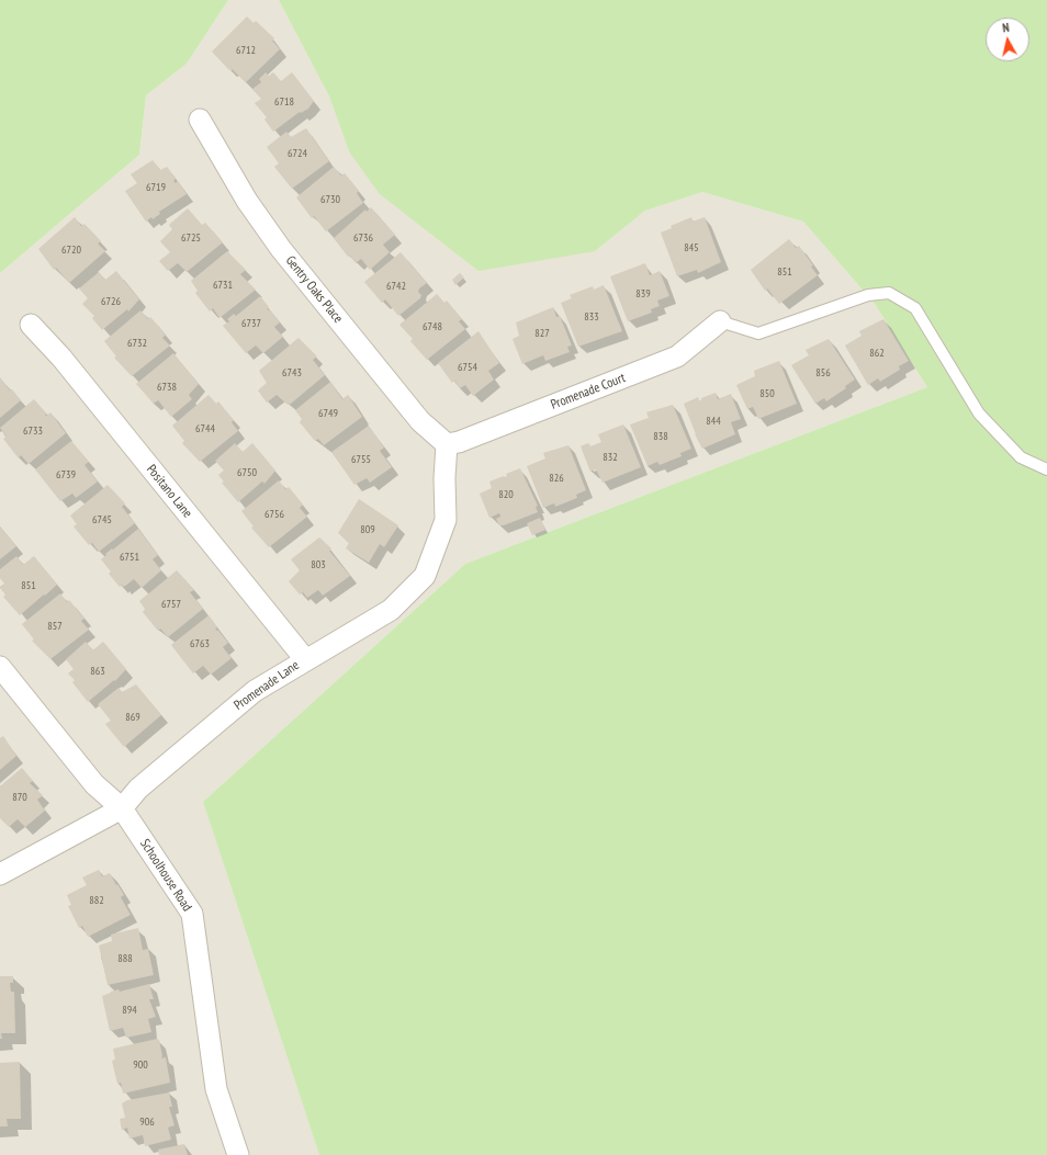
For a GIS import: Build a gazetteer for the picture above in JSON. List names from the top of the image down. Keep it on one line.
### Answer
{"streets":{"street":["Gentry Oaks Place","Promenade Court","Positano Lane","Promenade Lane","Schoolhouse Road"]},"crossings":[["Gentry Oaks Place","Promenade Court"],["Gentry Oaks Place","Promenade Lane"],["Promenade Court","Promenade Lane"],["Positano Lane","Promenade Lane"],["Promenade Lane","Schoolhouse Road"]],"house_numbers":["6712","6718","6724","6719","6730","6725","6736","845","6720","851","6731","6742","839","6726","833","6737","6748","827","6732","862","6754","6743","856","6738","850","6749","844","6744","6733","838","832","6755","6750","6739","826","820","6756","6745","809","6751","803","851","6757","857","6763","863","869","870","882","888","894","900","906"],"north":"top"}
